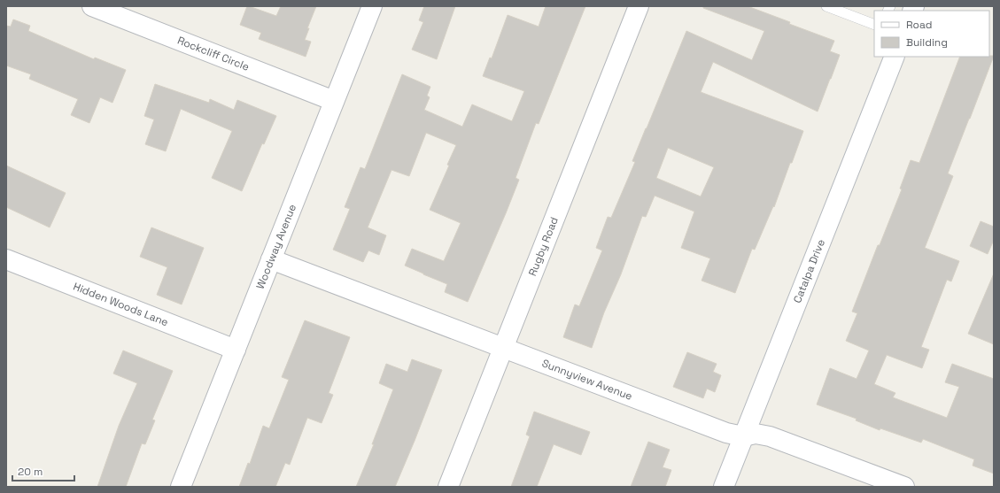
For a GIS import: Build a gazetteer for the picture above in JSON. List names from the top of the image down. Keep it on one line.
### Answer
{"streets":{"street":["Rockcliff Circle","Woodway Avenue","Rugby Road","Catalpa Drive","Hidden Woods Lane","Sunnyview Avenue"]},"crossings":[["Rockcliff Circle","Woodway Avenue"],["Woodway Avenue","Hidden Woods Lane"],["Woodway Avenue","Sunnyview Avenue"],["Rugby Road","Sunnyview Avenue"],["Catalpa Drive","Sunnyview Avenue"]],"legend":["Road","Building"],"scale_bar":"20 m"}
